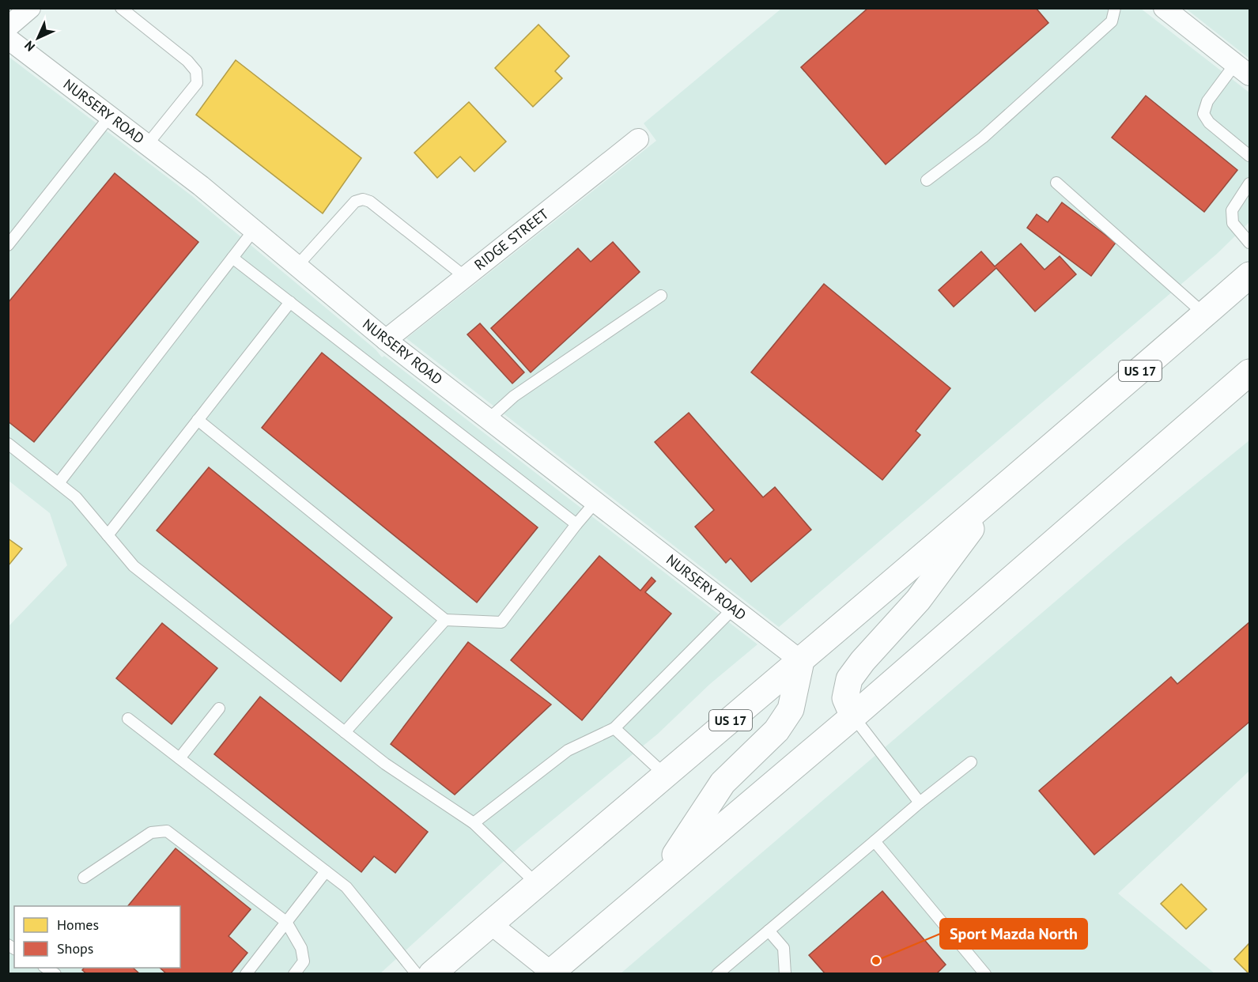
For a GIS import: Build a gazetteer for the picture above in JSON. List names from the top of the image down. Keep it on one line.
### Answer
{"streets":{"main road":["US 17"],"street":["NURSERY ROAD","RIDGE STREET"]},"crossings":[["NURSERY ROAD","RIDGE STREET"],["NURSERY ROAD","US 17"]],"places":["Sport Mazda North"],"legend":["Homes","Shops"],"north":"bottom left"}
